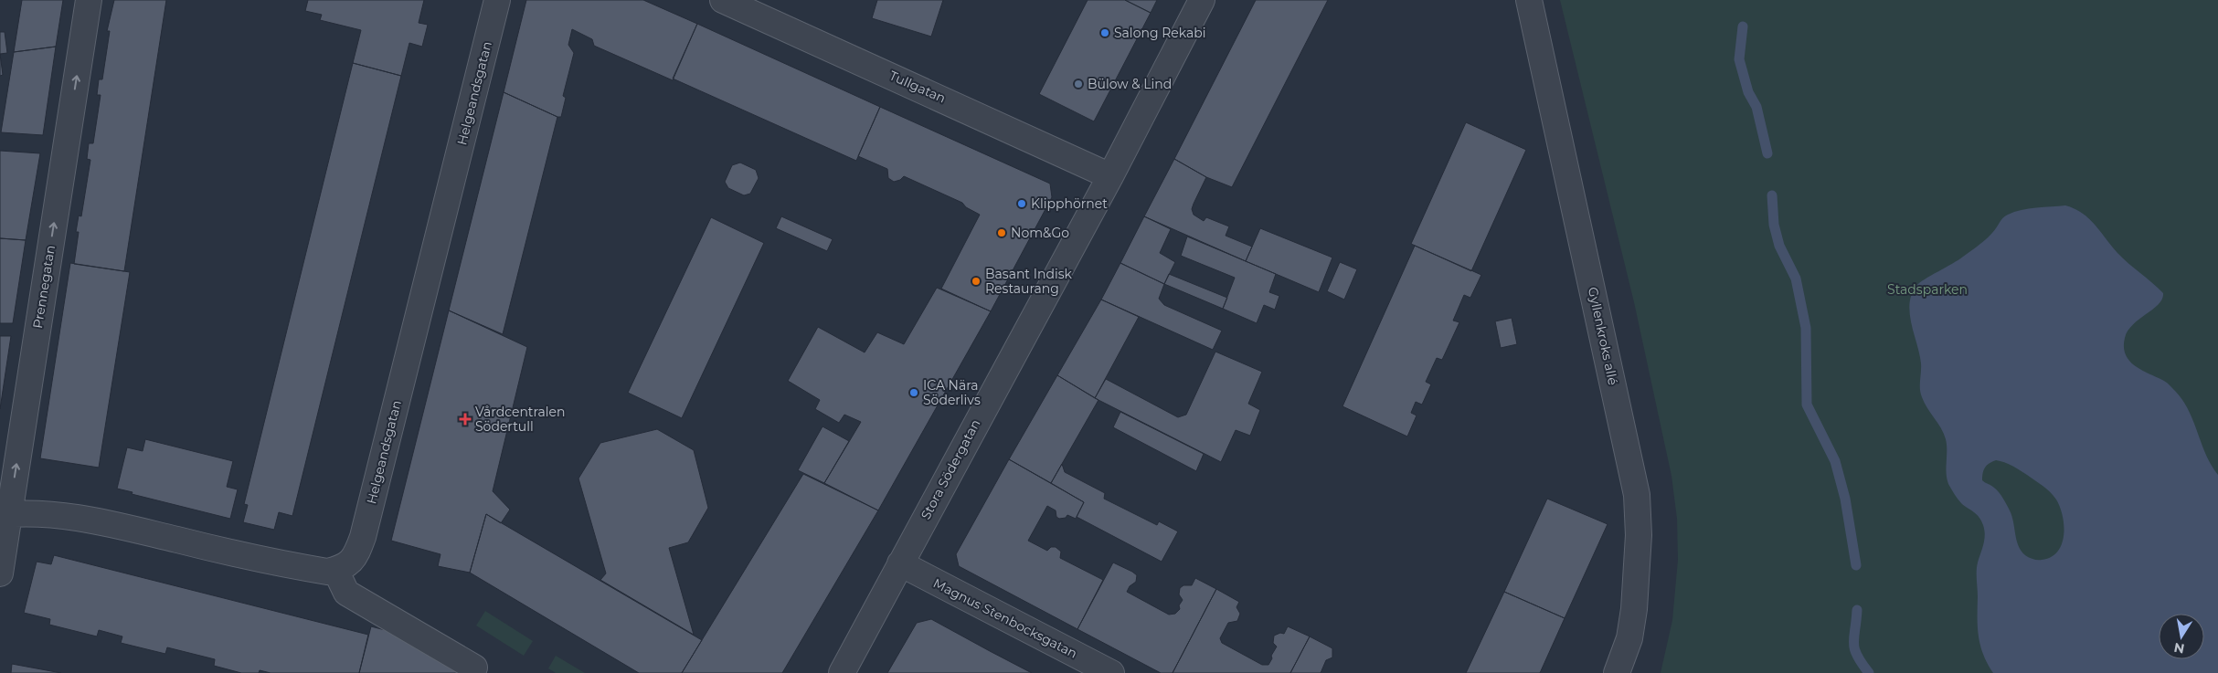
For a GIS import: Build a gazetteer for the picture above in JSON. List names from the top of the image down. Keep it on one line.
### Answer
{"streets":{"street":["Tullgatan","Helgeandsgatan","Prennegatan","Gyllenkroks allé","Stora Södergatan","Magnus Stenbocksgatan"]},"crossings":[["Tullgatan","Stora Södergatan"],["Stora Södergatan","Magnus Stenbocksgatan"]],"one_way":["Prennegatan"],"parks":["Stadsparken"],"places":{"other":["Salong Rekabi","Bülow & Lind","Klipphörnet","Nom&Go","Basant Indisk Restaurang","ICA Nära Söderlivs"],"health":["Vårdcentralen Södertull"]},"north":"bottom"}
